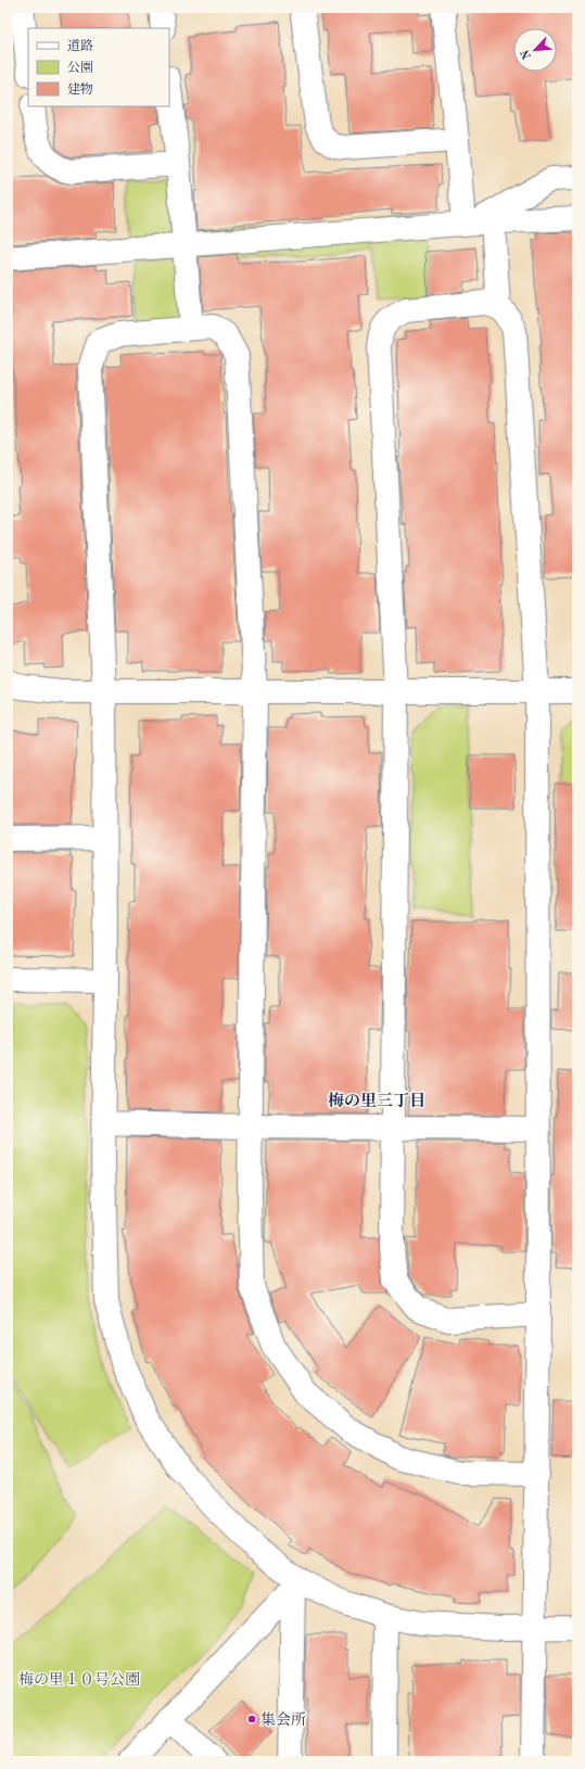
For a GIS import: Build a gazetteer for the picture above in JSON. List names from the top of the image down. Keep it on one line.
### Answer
{"districts":["梅の里三丁目"],"parks":["梅の里１０号公園"],"places":["集会所"],"legend":["道路","公園","建物"],"north":"bottom left"}
